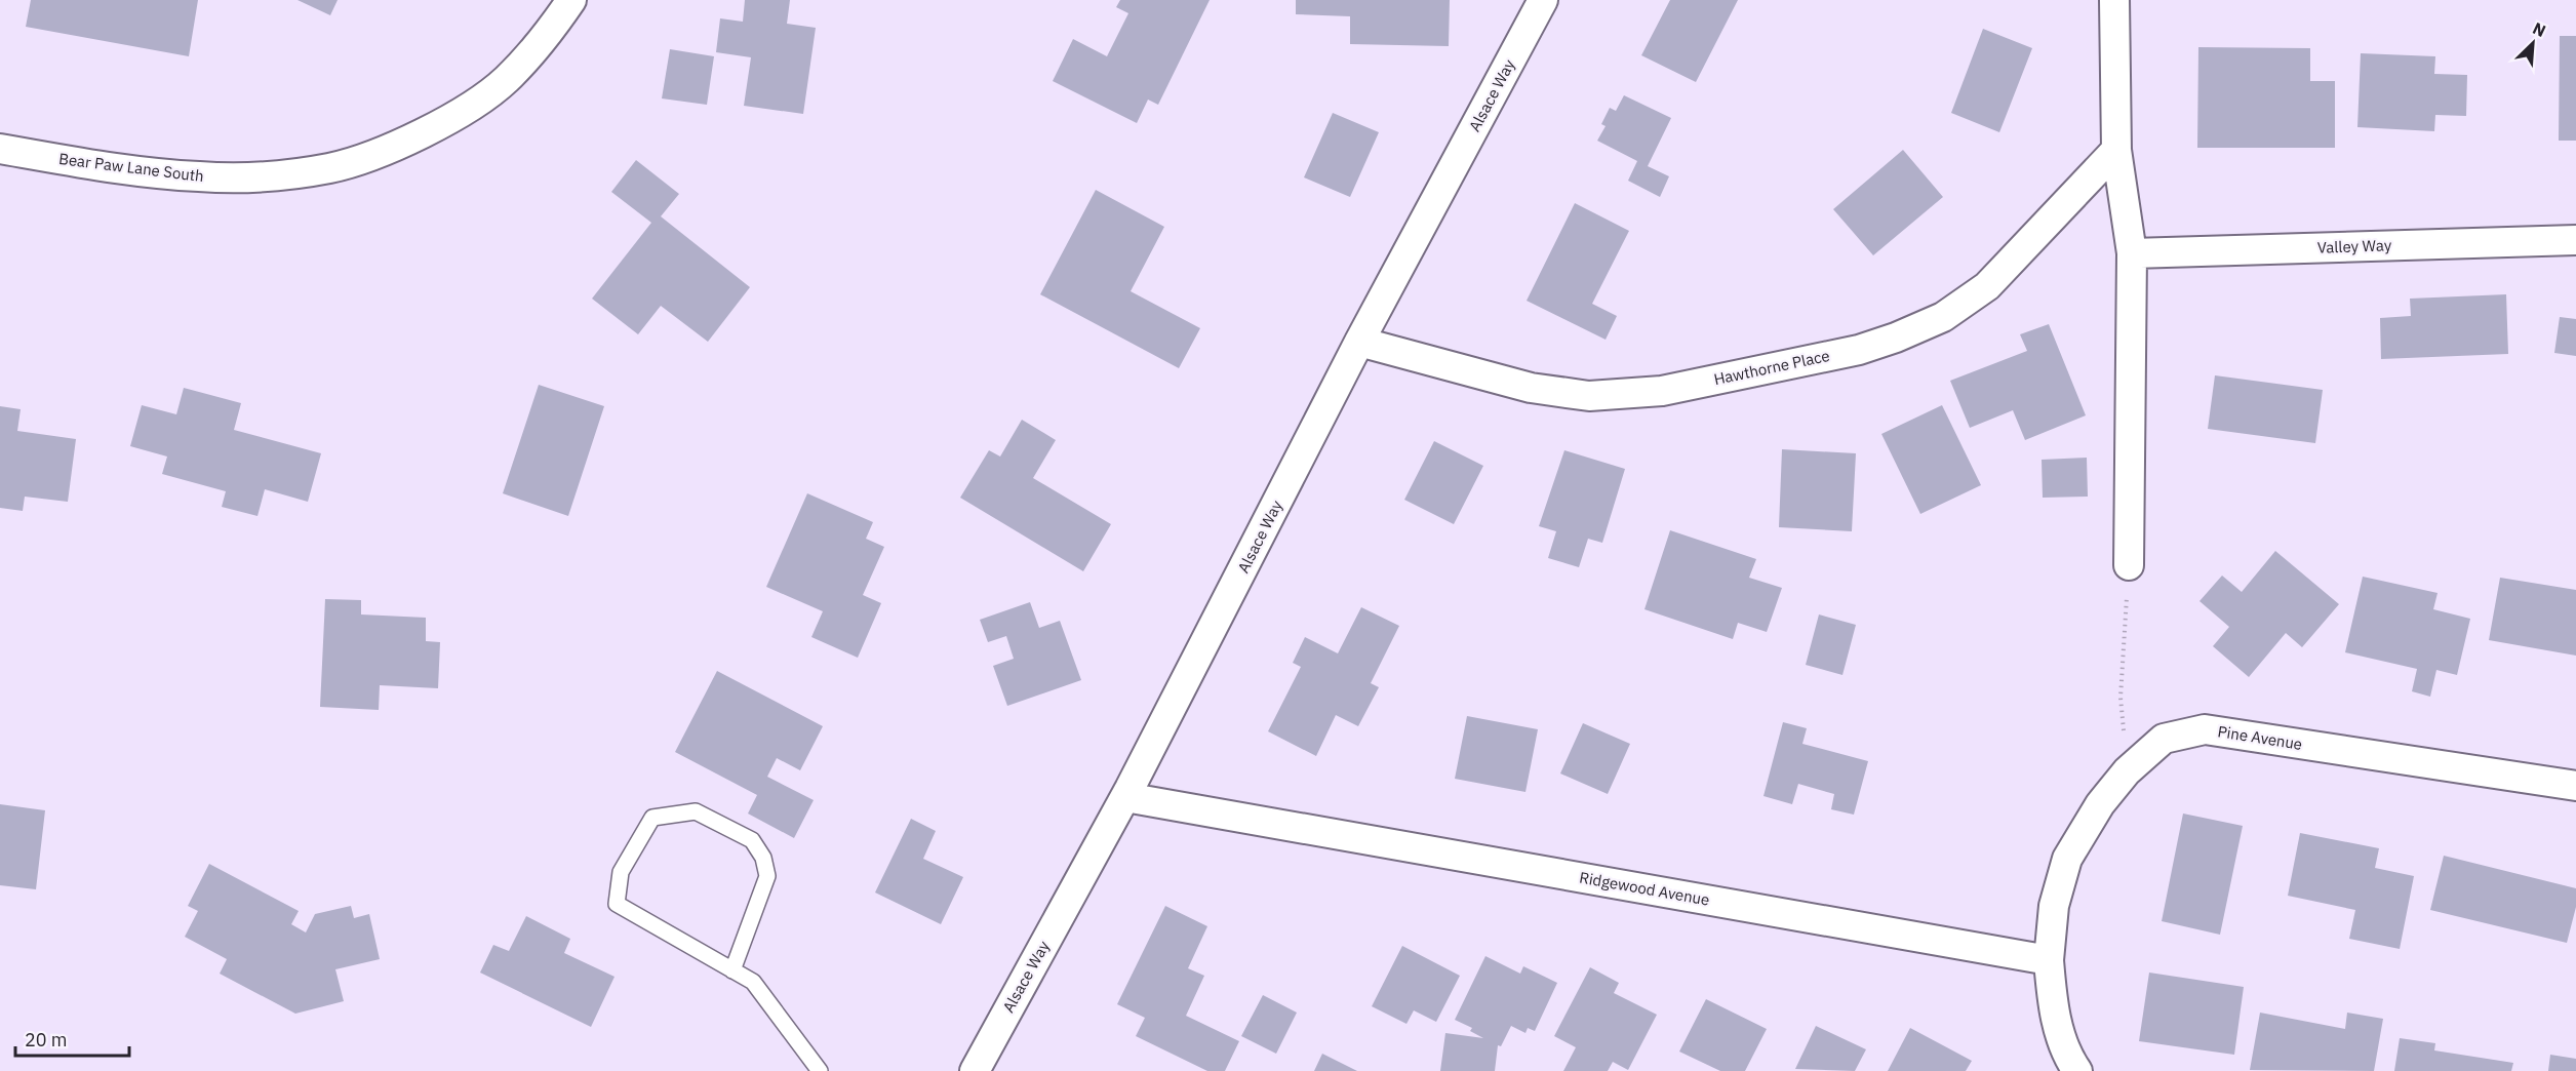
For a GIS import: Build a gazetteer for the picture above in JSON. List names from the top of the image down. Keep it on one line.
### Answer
{"streets":{"street":["Alsace Way","Bear Paw Lane South","Valley Way","Hawthorne Place","Pine Avenue","Ridgewood Avenue"]},"crossings":[["Alsace Way","Hawthorne Place"],["Alsace Way","Ridgewood Avenue"],["Pine Avenue","Ridgewood Avenue"]],"scale_bar":"20 m","north":"top right"}
